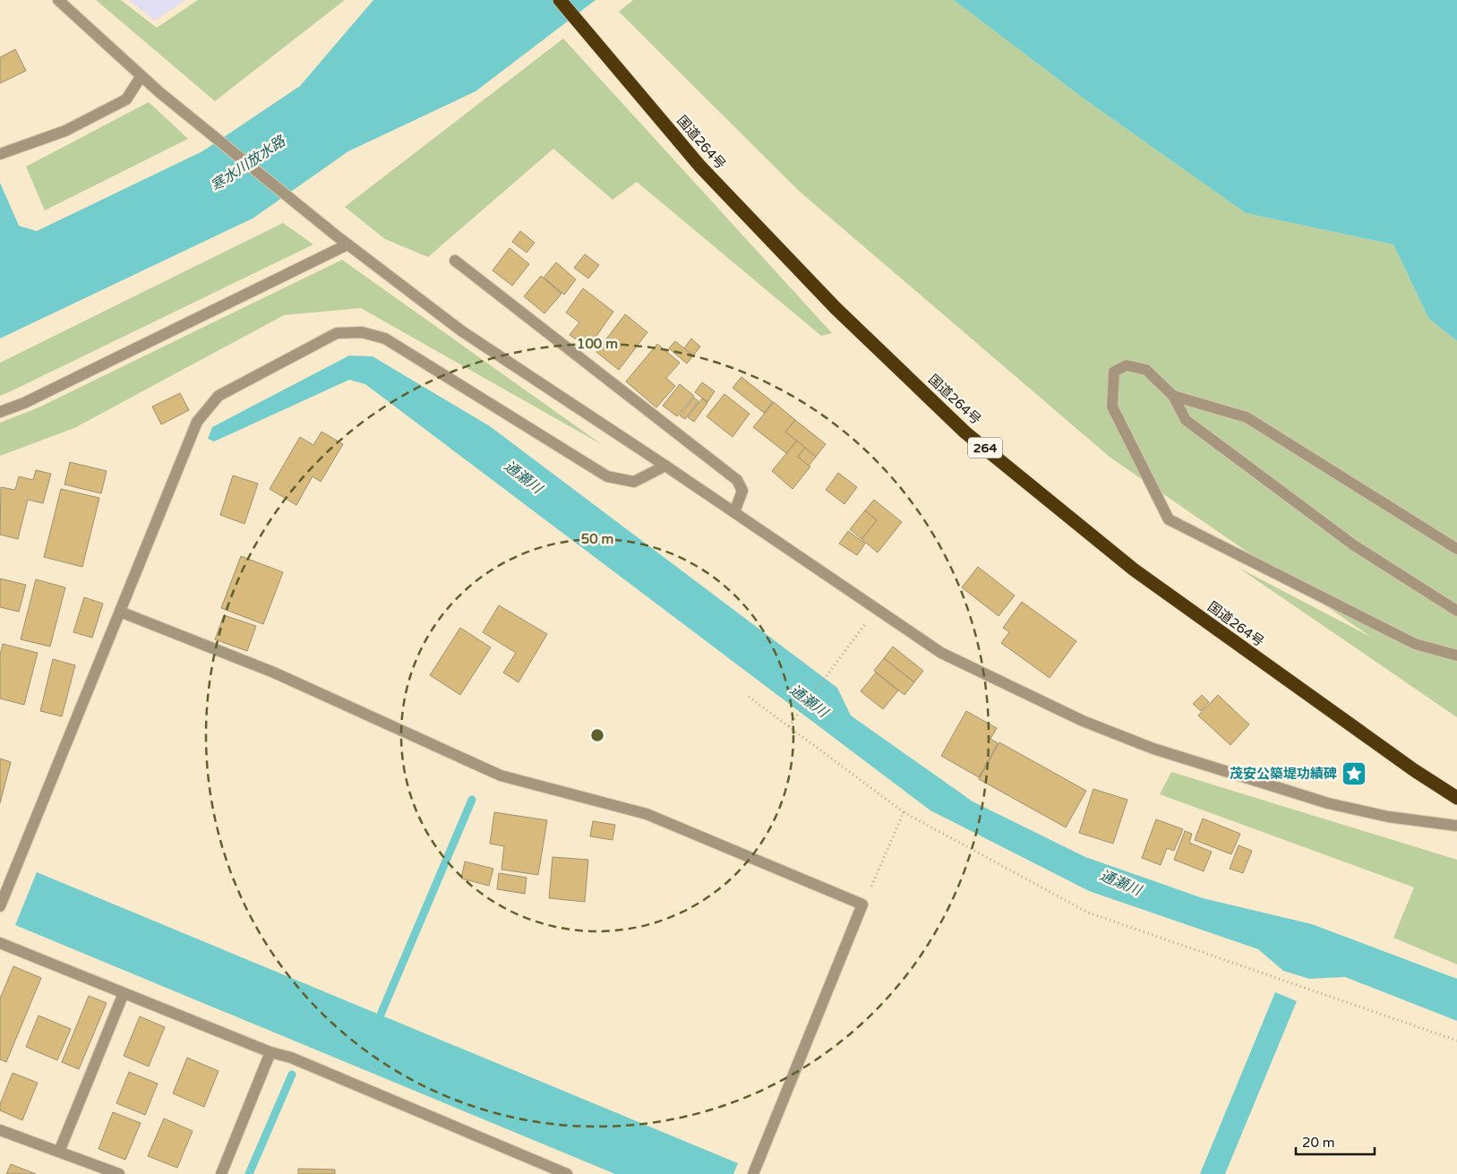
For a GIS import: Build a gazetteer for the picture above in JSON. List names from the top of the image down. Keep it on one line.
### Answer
{"streets":{"highway":["国道264号","264"]},"water":["寒水川放水路","通瀬川"],"places":{"place":["茂安公築堤功績碑"]},"scale_bar":"20 m","rings":["100 m","50 m"]}
